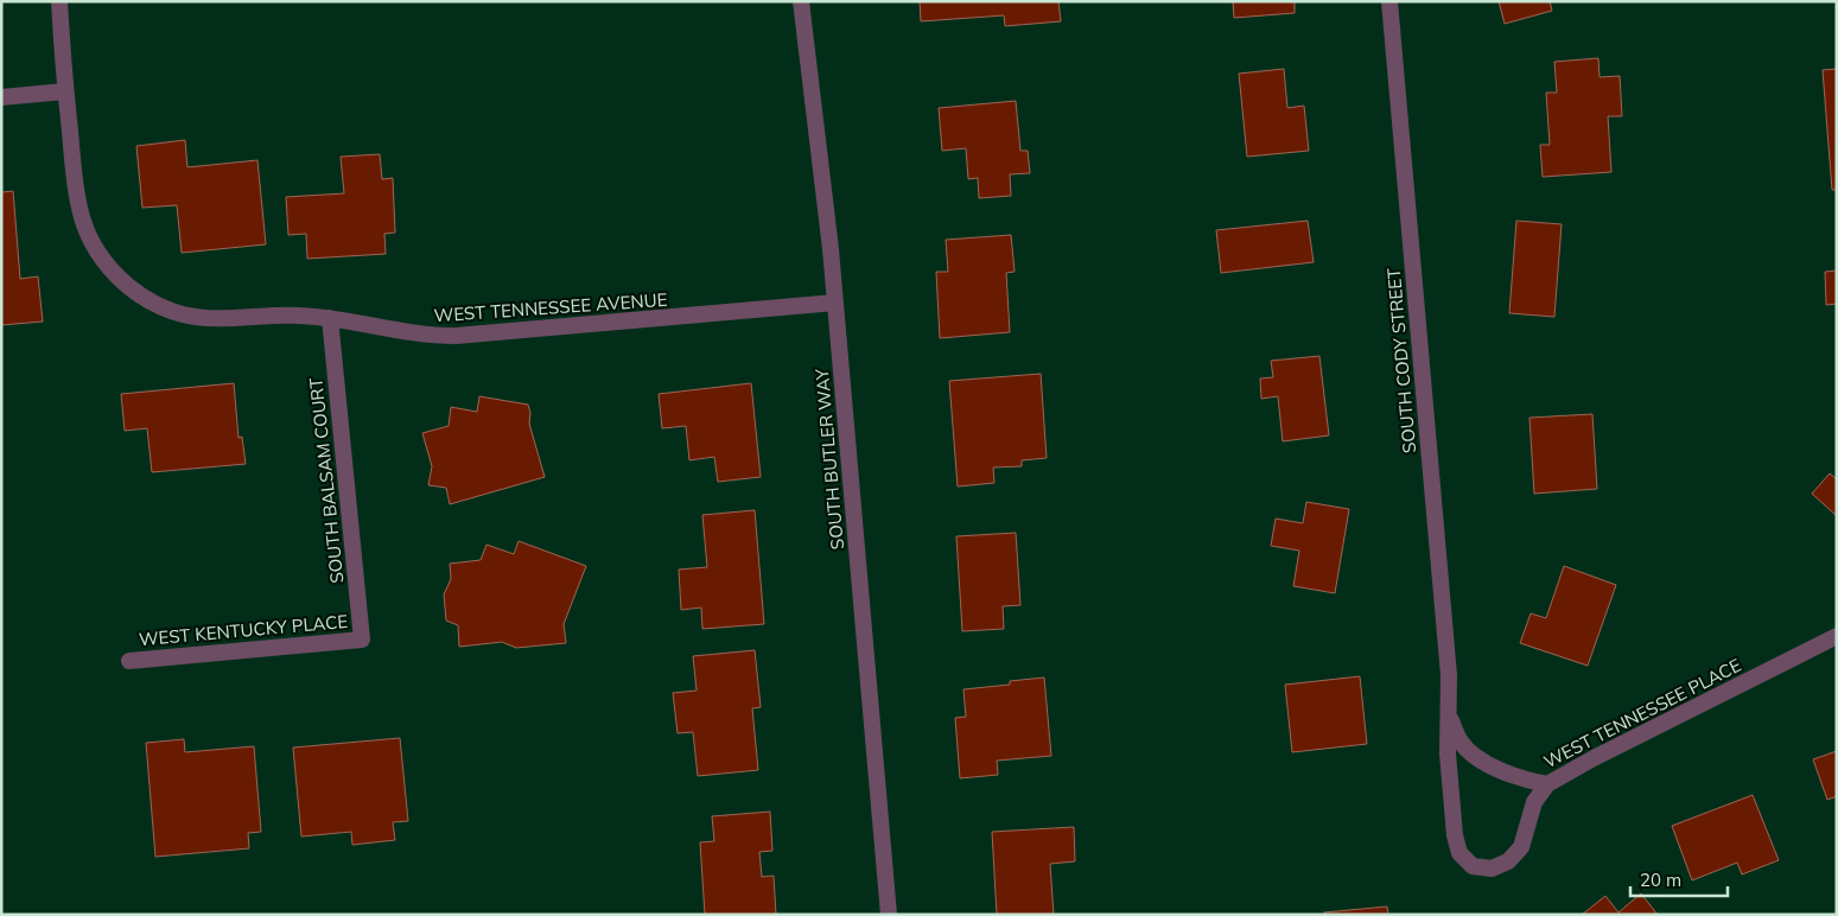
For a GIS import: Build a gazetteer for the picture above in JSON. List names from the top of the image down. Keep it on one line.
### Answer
{"streets":{"street":["WEST TENNESSEE AVENUE","SOUTH CODY STREET","SOUTH BUTLER WAY","SOUTH BALSAM COURT","WEST KENTUCKY PLACE","WEST TENNESSEE PLACE"]},"crossings":[["WEST TENNESSEE AVENUE","SOUTH BUTLER WAY"],["WEST TENNESSEE AVENUE","SOUTH BALSAM COURT"],["SOUTH CODY STREET","WEST TENNESSEE PLACE"],["SOUTH BALSAM COURT","WEST KENTUCKY PLACE"]],"scale_bar":"20 m"}
